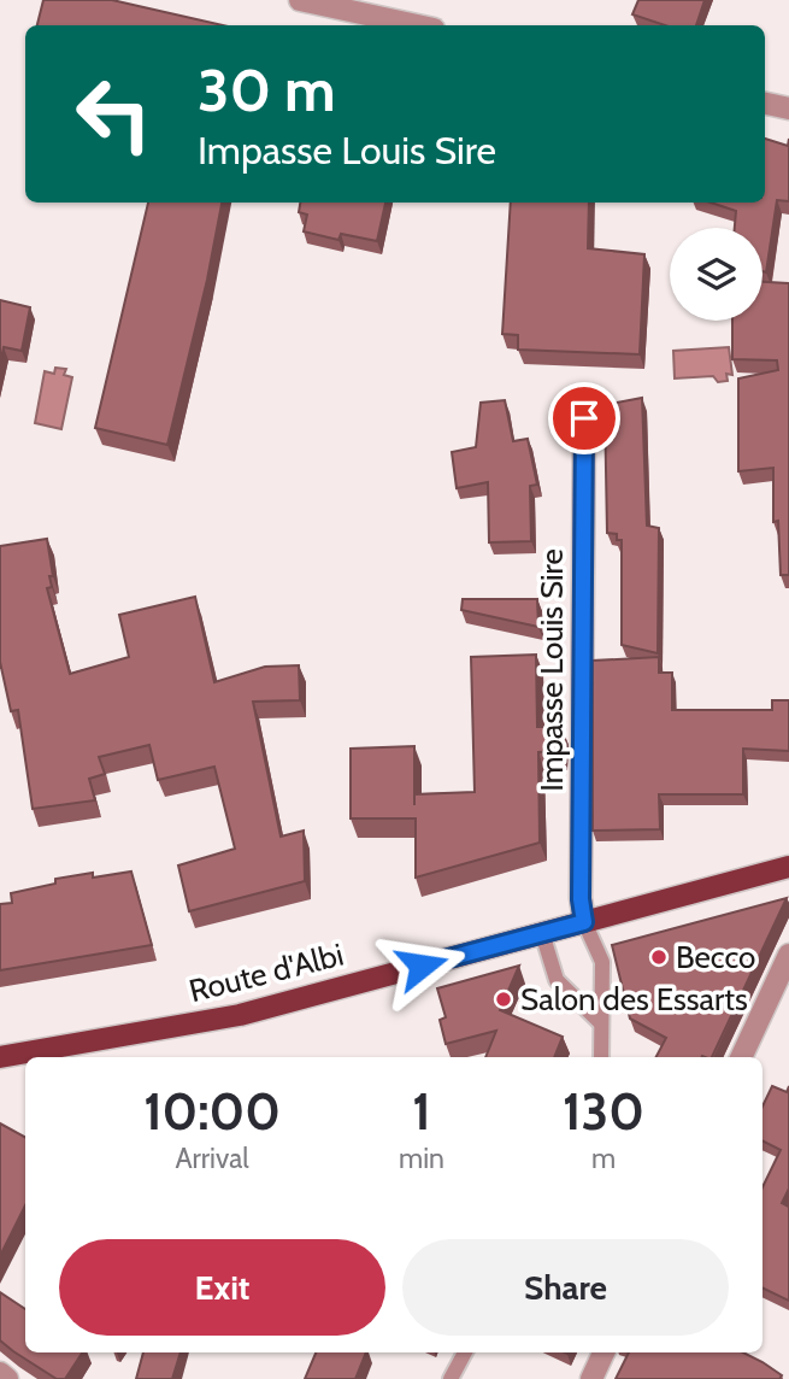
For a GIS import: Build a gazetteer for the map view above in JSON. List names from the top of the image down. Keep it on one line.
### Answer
{"streets":{"main road":["Route d'Albi"],"street":["Impasse Louis Sire"]},"crossings":[["Impasse Louis Sire","Route d'Albi"]],"places":["Becco","Salon des Essarts"],"page":{"turn":["30 m","Impasse Louis Sire"],"eta":["10:00","Arrival","1","min","130","m"],"buttons":["Exit","Share"]}}
